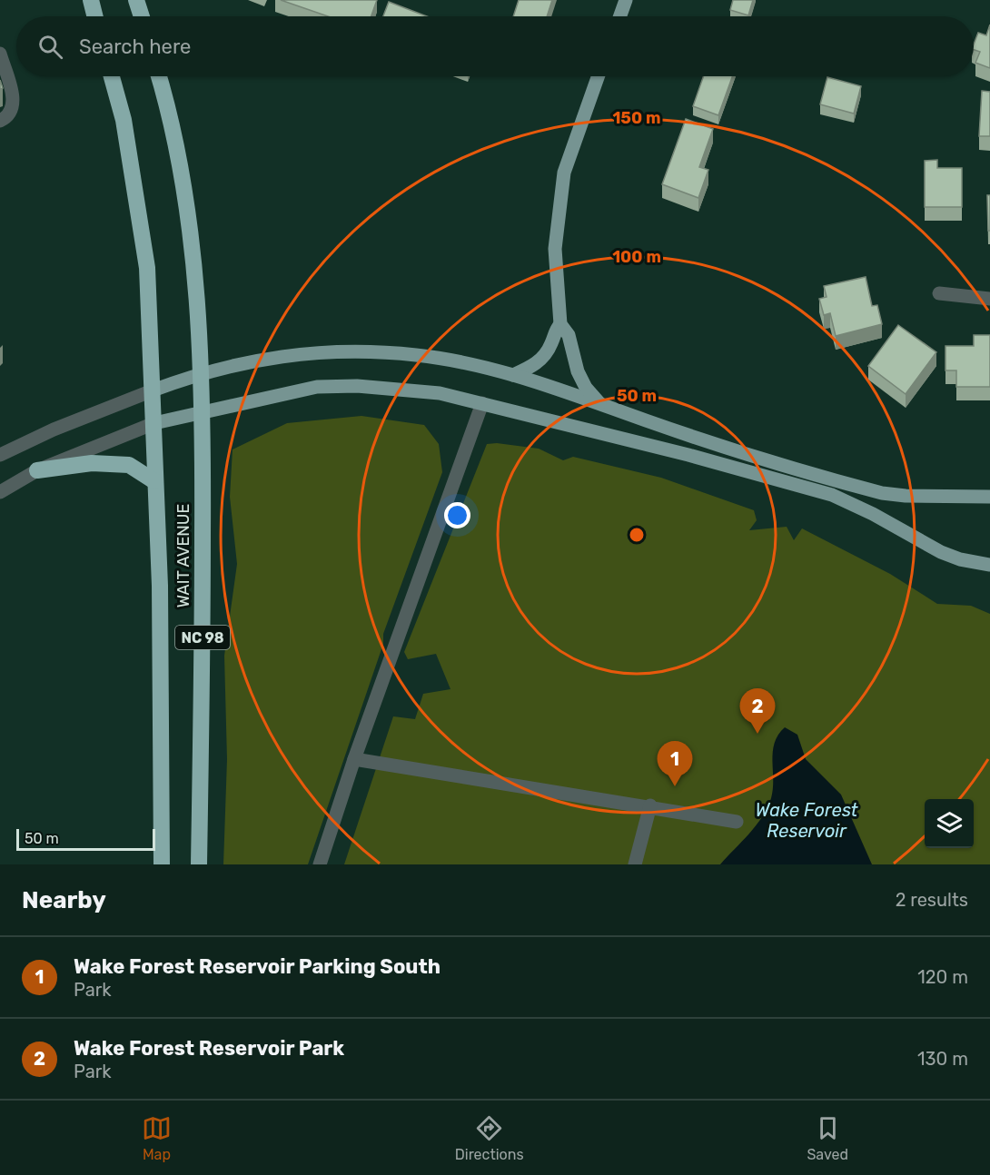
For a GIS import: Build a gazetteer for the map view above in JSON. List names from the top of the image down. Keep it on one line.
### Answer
{"streets":{"highway":["WAIT AVENUE","NC 98"]},"crossings":[["WAIT AVENUE","NC 98"]],"water":["Wake Forest Reservoir"],"scale_bar":"50 m","page":{"search":"Search here","pins":["2","1"],"scale":"50 m","heading":["Nearby","2 results"],"list":[{"mark":"1","name":"Wake Forest Reservoir Parking South","note":"Park","value":"120 m"},{"mark":"2","name":"Wake Forest Reservoir Park","note":"Park","value":"130 m"}],"nav":["Map","Directions","Saved"]},"rings":["150 m","100 m","50 m"]}
